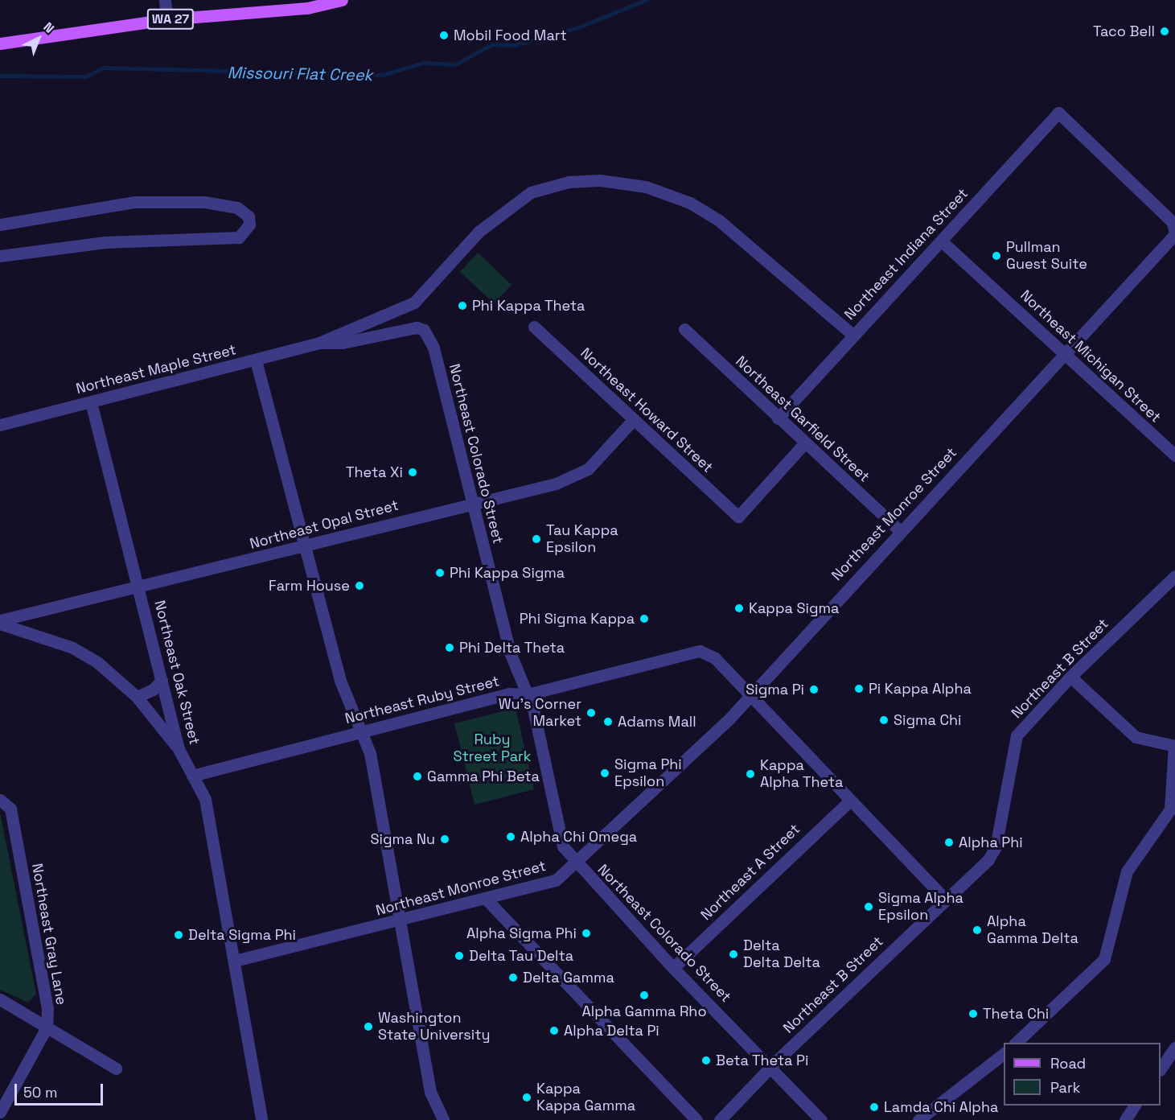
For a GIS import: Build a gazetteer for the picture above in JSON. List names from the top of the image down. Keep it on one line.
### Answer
{"streets":{"main road":["WA 27"],"street":["Northeast Indiana Street","Northeast Michigan Street","Northeast Maple Street","Northeast Howard Street","Northeast Garfield Street","Northeast Colorado Street","Northeast Monroe Street","Northeast Opal Street","Northeast B Street","Northeast Oak Street","Northeast Ruby Street","Northeast A Street","Northeast Gray Lane"]},"crossings":[["Northeast Indiana Street","Northeast Michigan Street"],["Northeast Indiana Street","Northeast Maple Street"],["Northeast Indiana Street","Northeast Garfield Street"],["Northeast Indiana Street","Northeast Monroe Street"],["Northeast Michigan Street","Northeast Monroe Street"],["Northeast Maple Street","Northeast Colorado Street"],["Northeast Maple Street","Northeast Oak Street"],["Northeast Howard Street","Northeast Garfield Street"],["Northeast Howard Street","Northeast Opal Street"],["Northeast Garfield Street","Northeast Monroe Street"],["Northeast Colorado Street","Northeast Monroe Street"],["Northeast Colorado Street","Northeast Opal Street"],["Northeast Colorado Street","Northeast B Street"],["Northeast Colorado Street","Northeast Ruby Street"],["Northeast Colorado Street","Northeast A Street"],["Northeast Monroe Street","Northeast Oak Street"],["Northeast Monroe Street","Northeast Ruby Street"],["Northeast Opal Street","Northeast Oak Street"],["Northeast Oak Street","Northeast Ruby Street"]],"water":["Missouri Flat Creek"],"parks":["Ruby Street Park"],"places":["Taco Bell","Mobil Food Mart","Pullman Guest Suite","Phi Kappa Theta","Theta Xi","Tau Kappa Epsilon","Phi Kappa Sigma","Farm House","Kappa Sigma","Phi Sigma Kappa","Phi Delta Theta","Pi Kappa Alpha","Sigma Pi","Wu's Corner Market","Sigma Chi","Adams Mall","Sigma Phi Epsilon","Kappa Alpha Theta","Gamma Phi Beta","Alpha Chi Omega","Sigma Nu","Alpha Phi","Sigma Alpha Epsilon","Alpha Gamma Delta","Alpha Sigma Phi","Delta Sigma Phi","Delta Delta Delta","Delta Tau Delta","Delta Gamma","Alpha Gamma Rho","Theta Chi","Washington State University","Alpha Delta Pi","Beta Theta Pi","Kappa Kappa Gamma","Lamda Chi Alpha"],"legend":["Road","Park"],"scale_bar":"50 m","north":"top right"}
